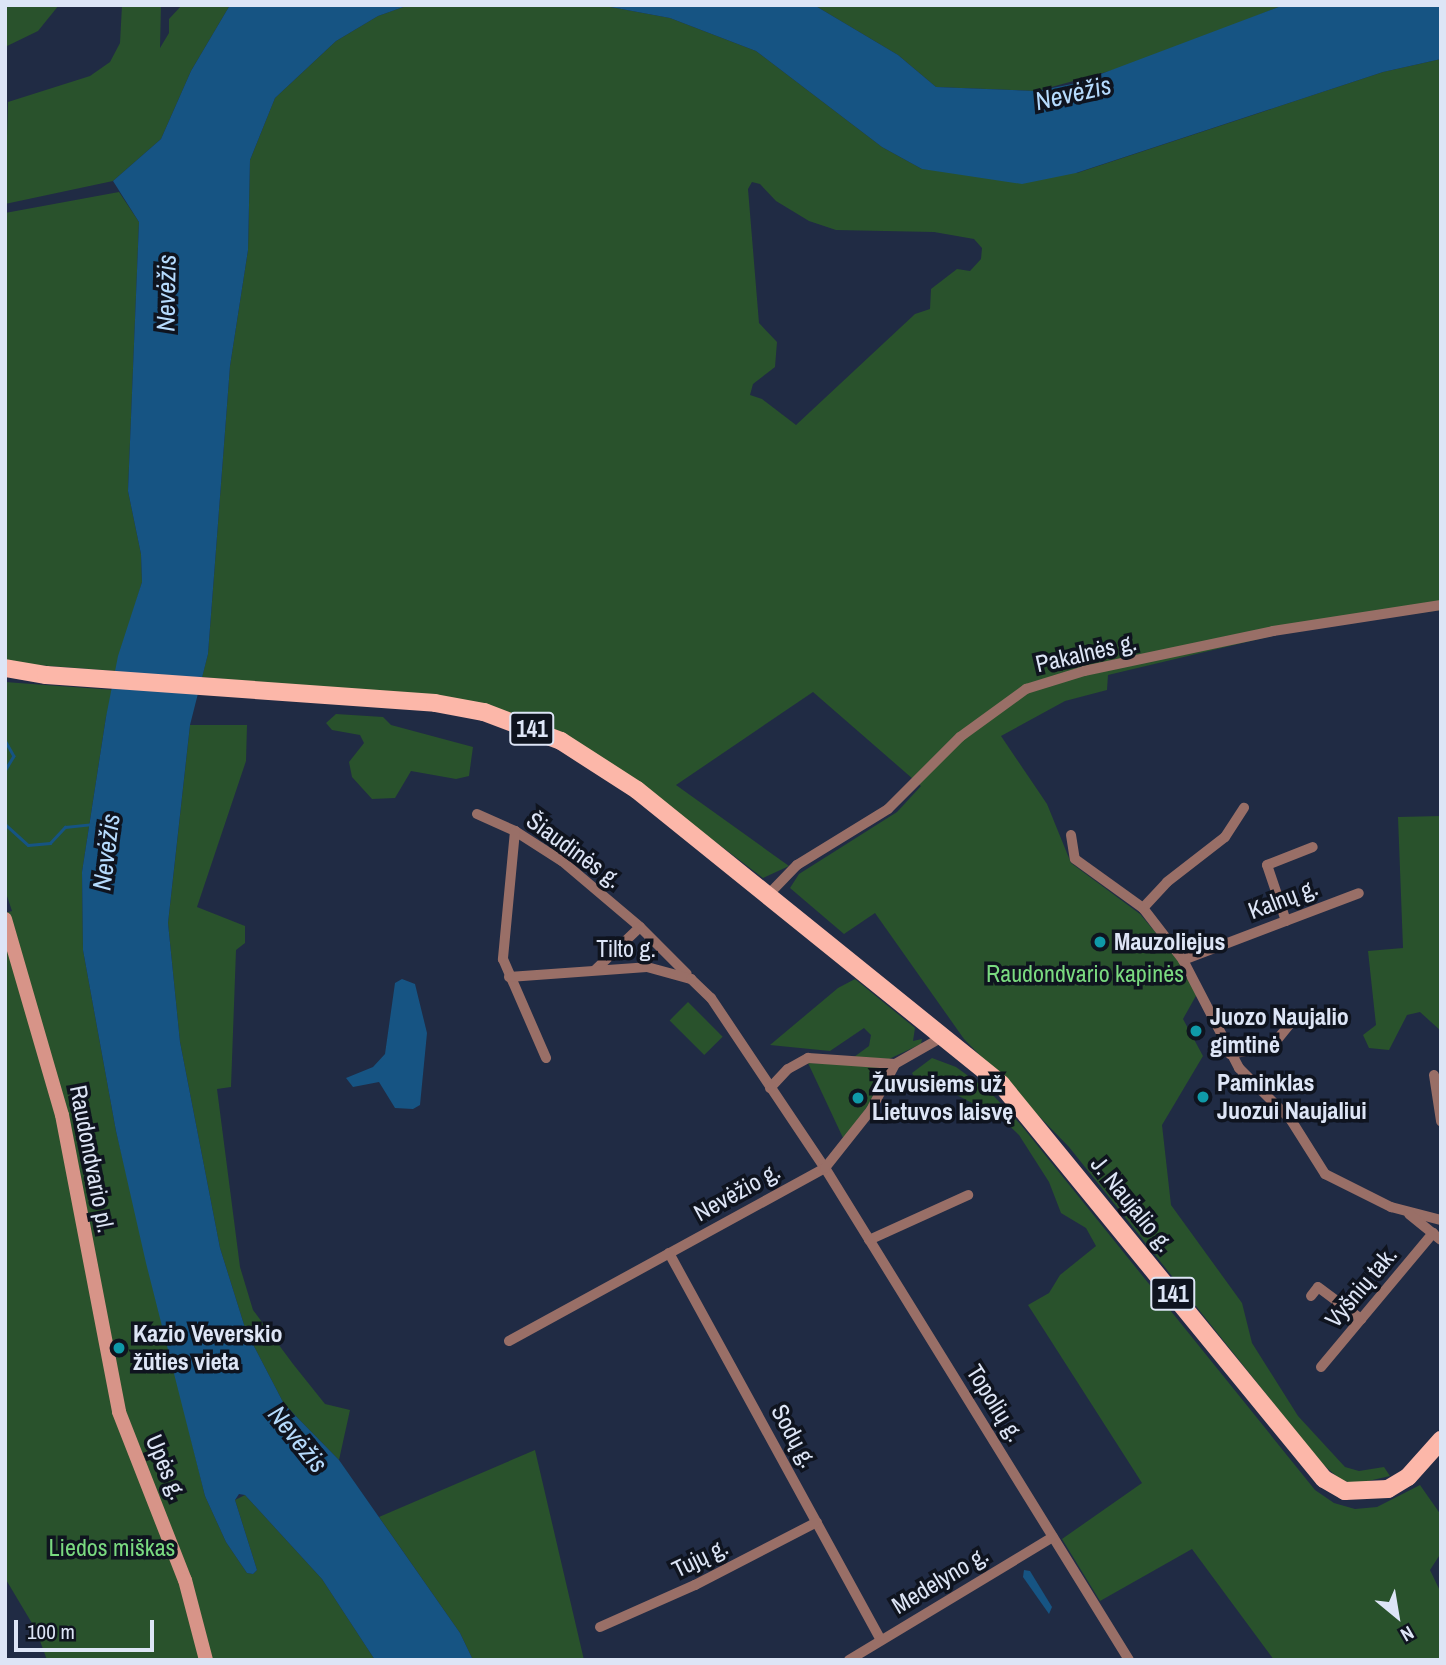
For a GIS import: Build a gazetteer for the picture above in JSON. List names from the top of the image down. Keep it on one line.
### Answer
{"streets":{"main road":["141","Raudondvario pl.","J. Naujalio g.","Upės g."],"street":["Pakalnės g.","Šiaudinės g.","Kalnų g.","Tilto g.","Nevėžio g.","Vyšnių tak.","Topolių g.","Sodų g.","Tujų g.","Medelyno g."]},"crossings":[["Pakalnės g.","141"],["Pakalnės g.","J. Naujalio g."],["141","J. Naujalio g."],["Šiaudinės g.","Tilto g."],["Raudondvario pl.","Upės g."],["Nevėžio g.","Topolių g."],["Nevėžio g.","Sodų g."],["Topolių g.","Medelyno g."],["Sodų g.","Tujų g."],["Sodų g.","Medelyno g."]],"water":["Nevėžis"],"parks":["Raudondvario kapinės","Liedos miškas"],"places":["Mauzoliejus","Juozo Naujalio gimtinė","Paminklas Juozui Naujaliui","Žuvusiems už Lietuvos laisvę","Kazio Veverskio žūties vieta"],"scale_bar":"100 m","north":"bottom right"}
